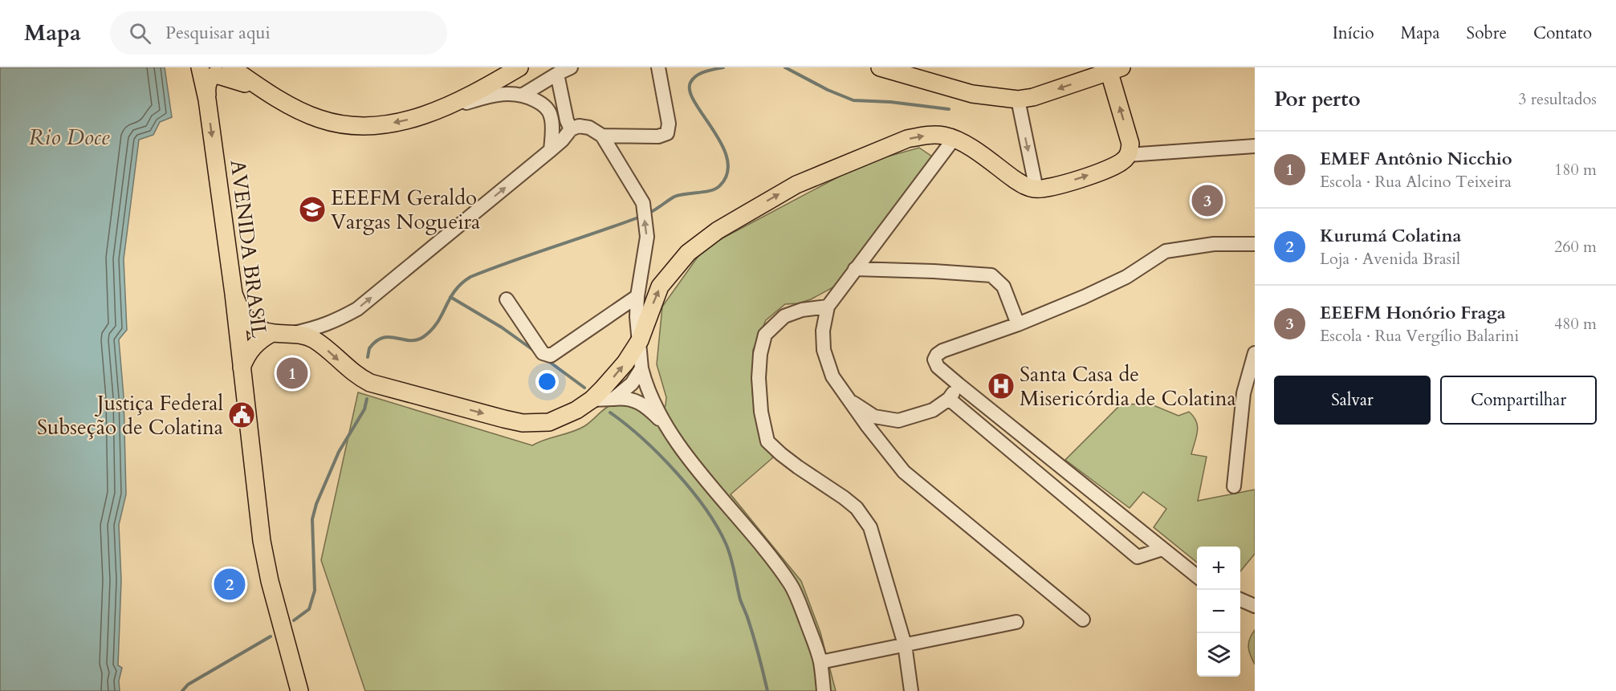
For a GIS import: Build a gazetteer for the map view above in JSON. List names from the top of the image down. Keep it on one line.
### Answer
{"streets":{"main road":["AVENIDA BRASIL"]},"water":["Rio Doce"],"places":{"school or university":["EEEFM Geraldo Vargas Nogueira"],"hospital":["Santa Casa de Misericórdia de Colatina"],"public building":["Justiça Federal Subseção de Colatina"]},"page":{"header":"Mapa","search":"Pesquisar aqui","nav":["Início","Mapa","Sobre","Contato"],"heading":["Por perto","3 resultados"],"list":[{"mark":"1","name":"EMEF Antônio Nicchio","note":"Escola · Rua Alcino Teixeira","value":"180 m"},{"mark":"2","name":"Kurumá Colatina","note":"Loja · Avenida Brasil","value":"260 m"},{"mark":"3","name":"EEEFM Honório Fraga","note":"Escola · Rua Vergílio Balarini","value":"480 m"}],"pins":["3","1","2"],"buttons":["Salvar","Compartilhar"],"map_buttons":["+","−"]}}
